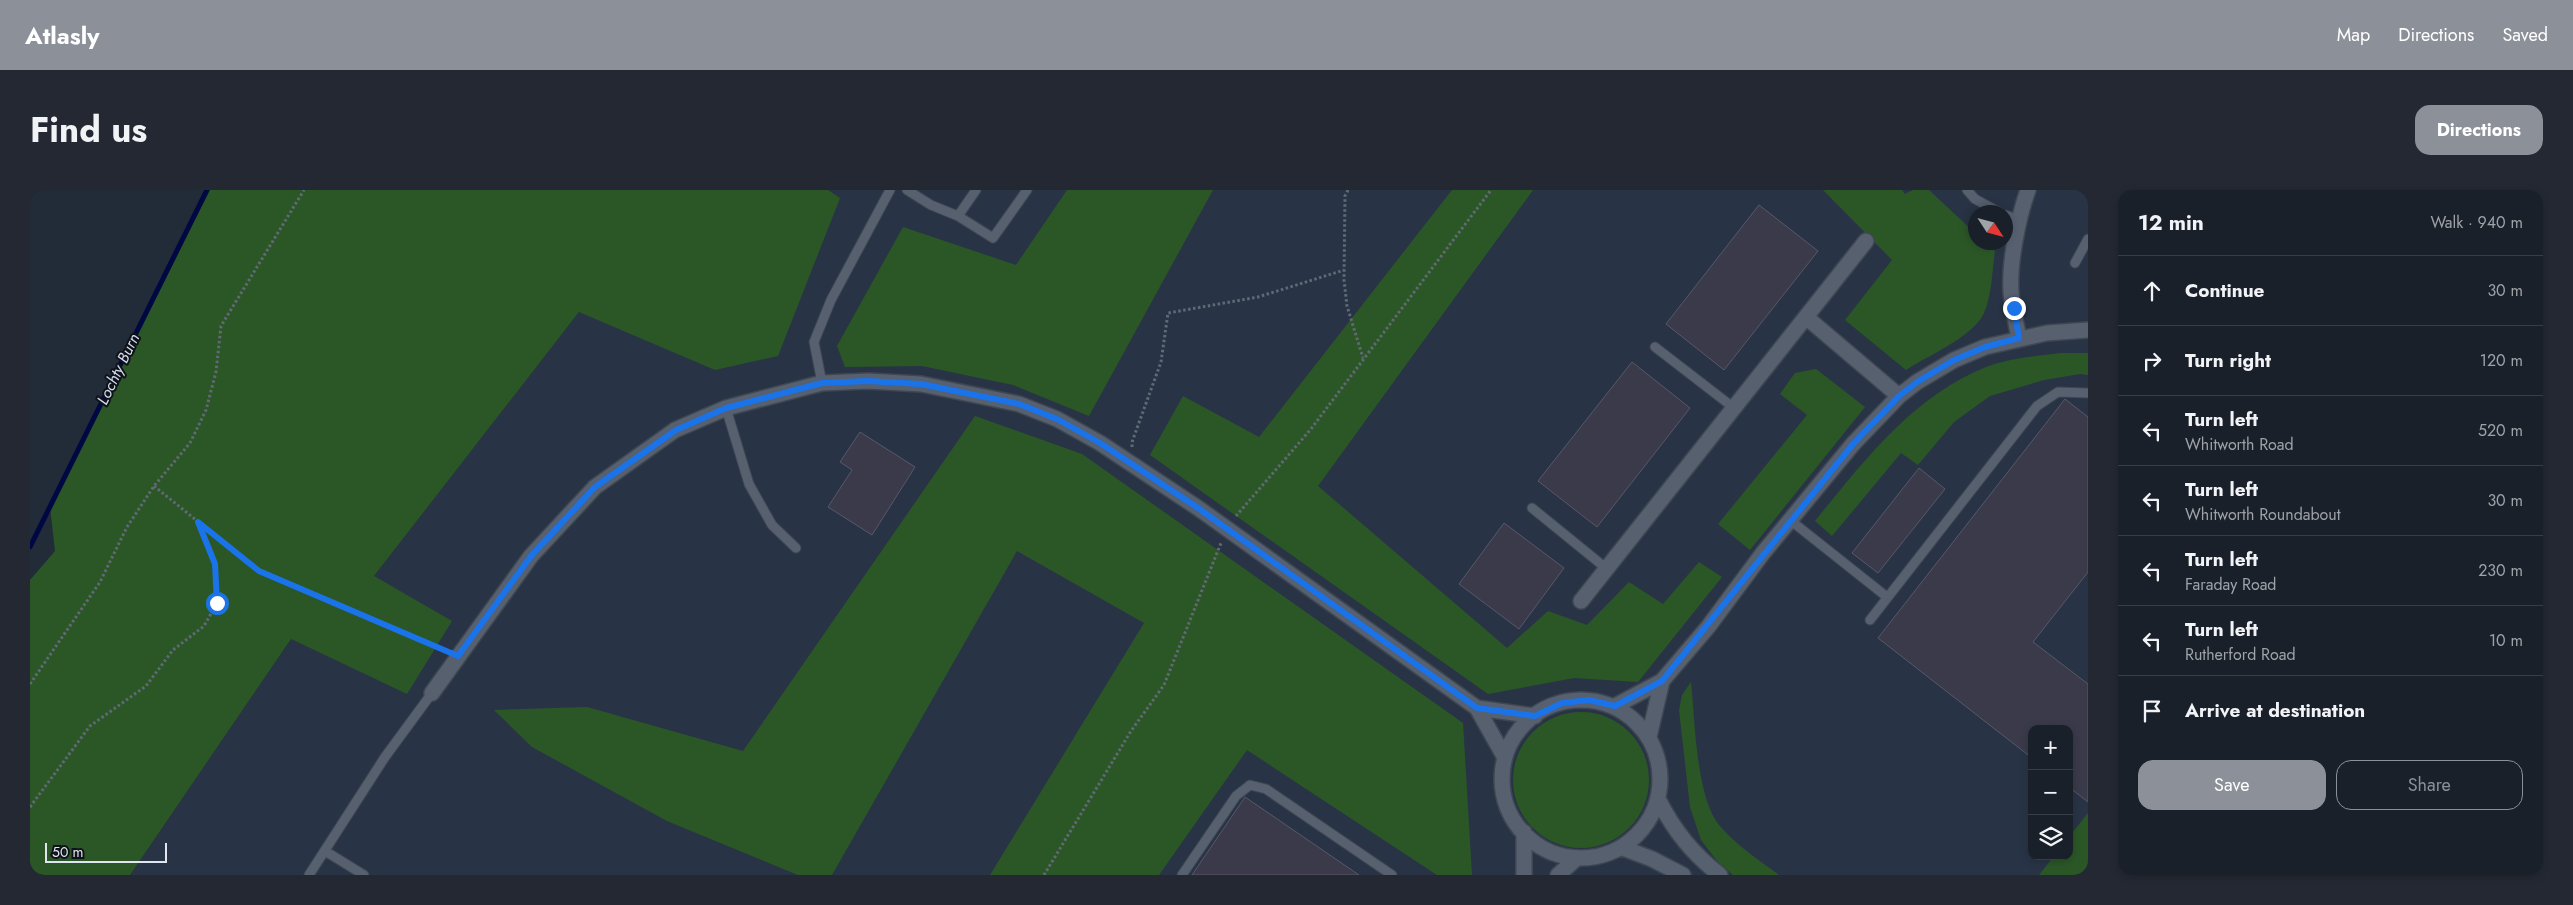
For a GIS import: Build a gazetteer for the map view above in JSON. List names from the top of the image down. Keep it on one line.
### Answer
{"water":["Lochty Burn"],"scale_bar":"50 m","north":"bottom right","page":{"header":"Atlasly","nav":["Map","Directions","Saved"],"title":"Find us","buttons":["Directions",["Save","Share"]],"heading":["12 min","Walk · 940 m"],"list":[["Continue","30 m"],["Turn right","120 m"],["Turn left","Whitworth Road","520 m"],["Turn left","Whitworth Roundabout","30 m"],["Turn left","Faraday Road","230 m"],["Turn left","Rutherford Road","10 m"],"Arrive at destination"],"map_buttons":["+","−"],"scale":"50 m"}}
